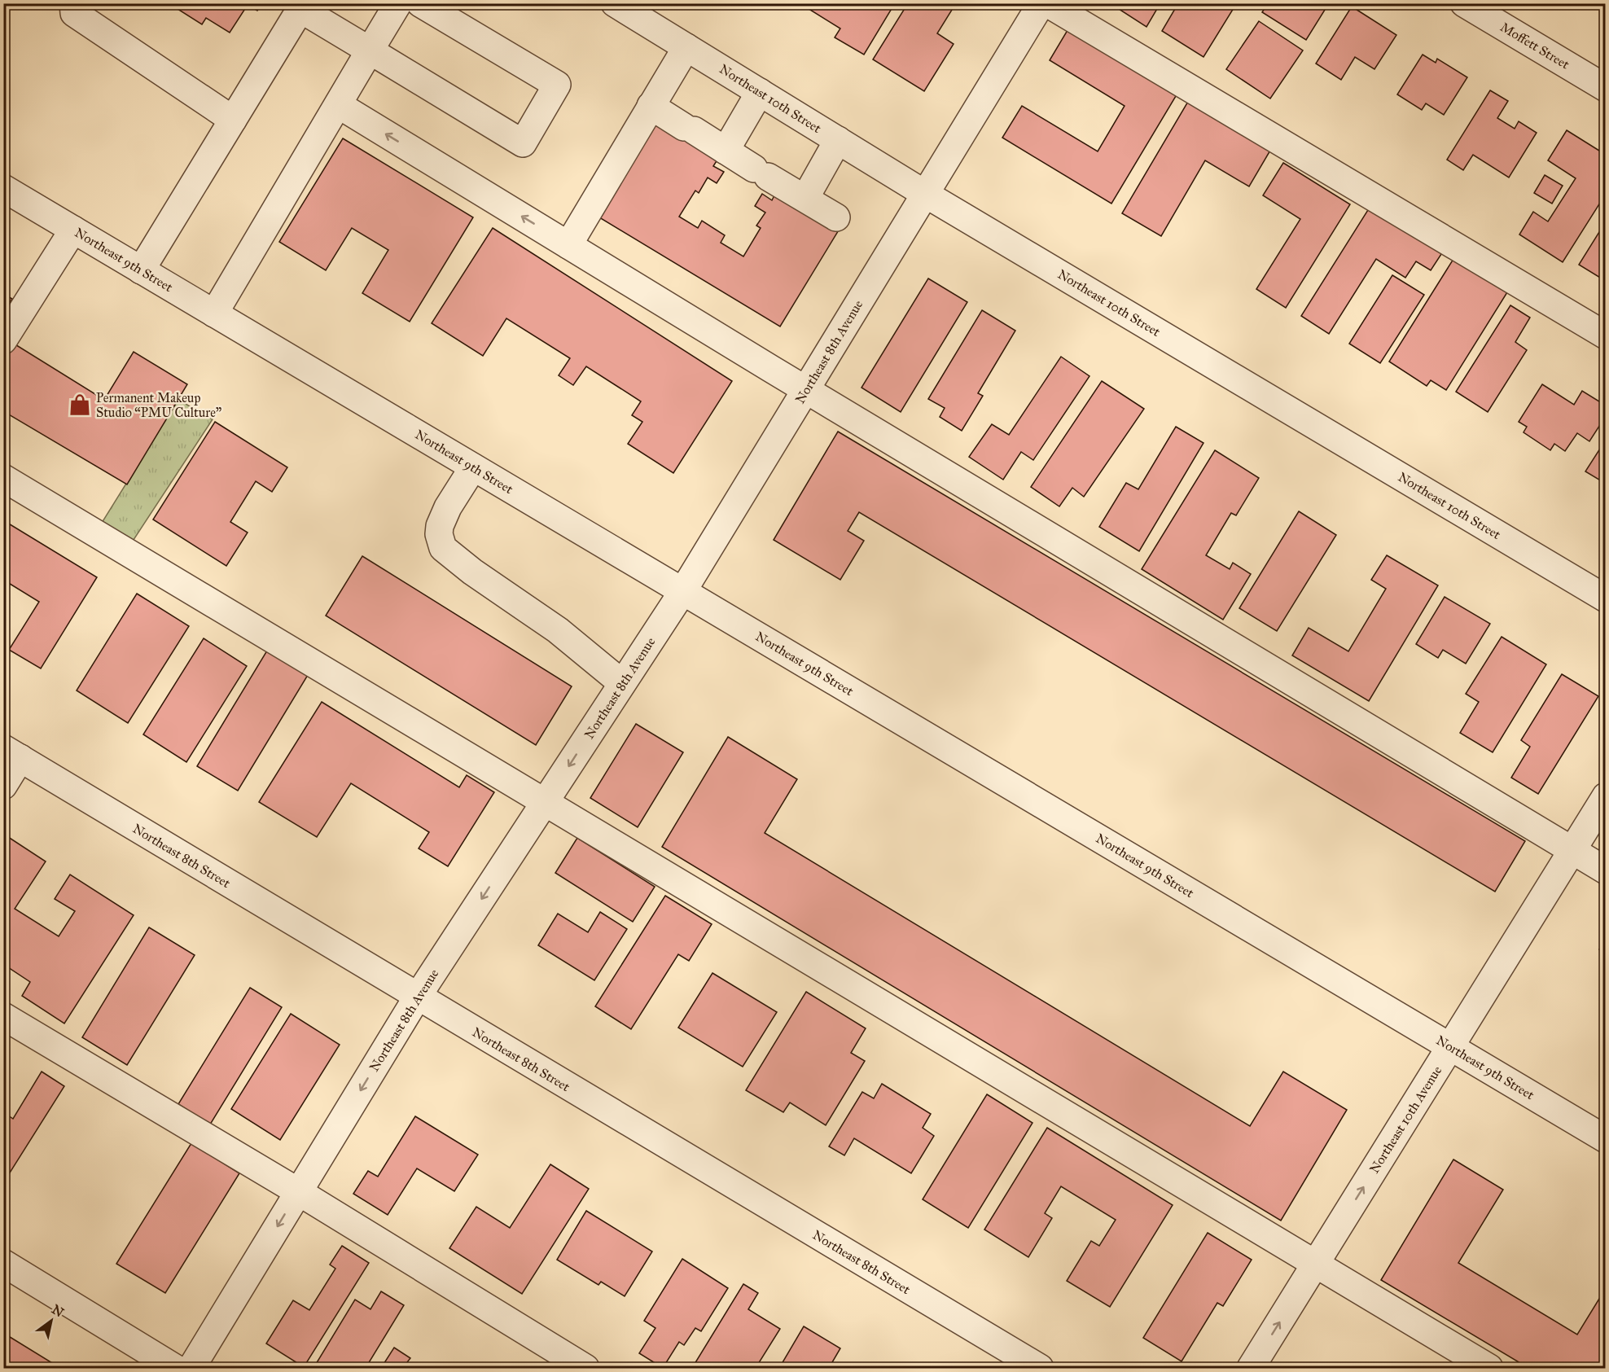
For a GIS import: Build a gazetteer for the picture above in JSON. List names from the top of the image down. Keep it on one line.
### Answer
{"streets":{"street":["Moffett Street","Northeast 10th Street","Northeast 9th Street","Northeast 8th Avenue","Northeast 8th Street","Northeast 10th Avenue"]},"crossings":[["Northeast 10th Street","Northeast 8th Avenue"],["Northeast 9th Street","Northeast 8th Avenue"],["Northeast 9th Street","Northeast 10th Avenue"],["Northeast 8th Avenue","Northeast 8th Street"]],"one_way":["Northeast 8th Avenue","Northeast 10th Avenue"],"places":{"shop":["Permanent Makeup Studio “PMU Culture”"]},"north":"top right"}
